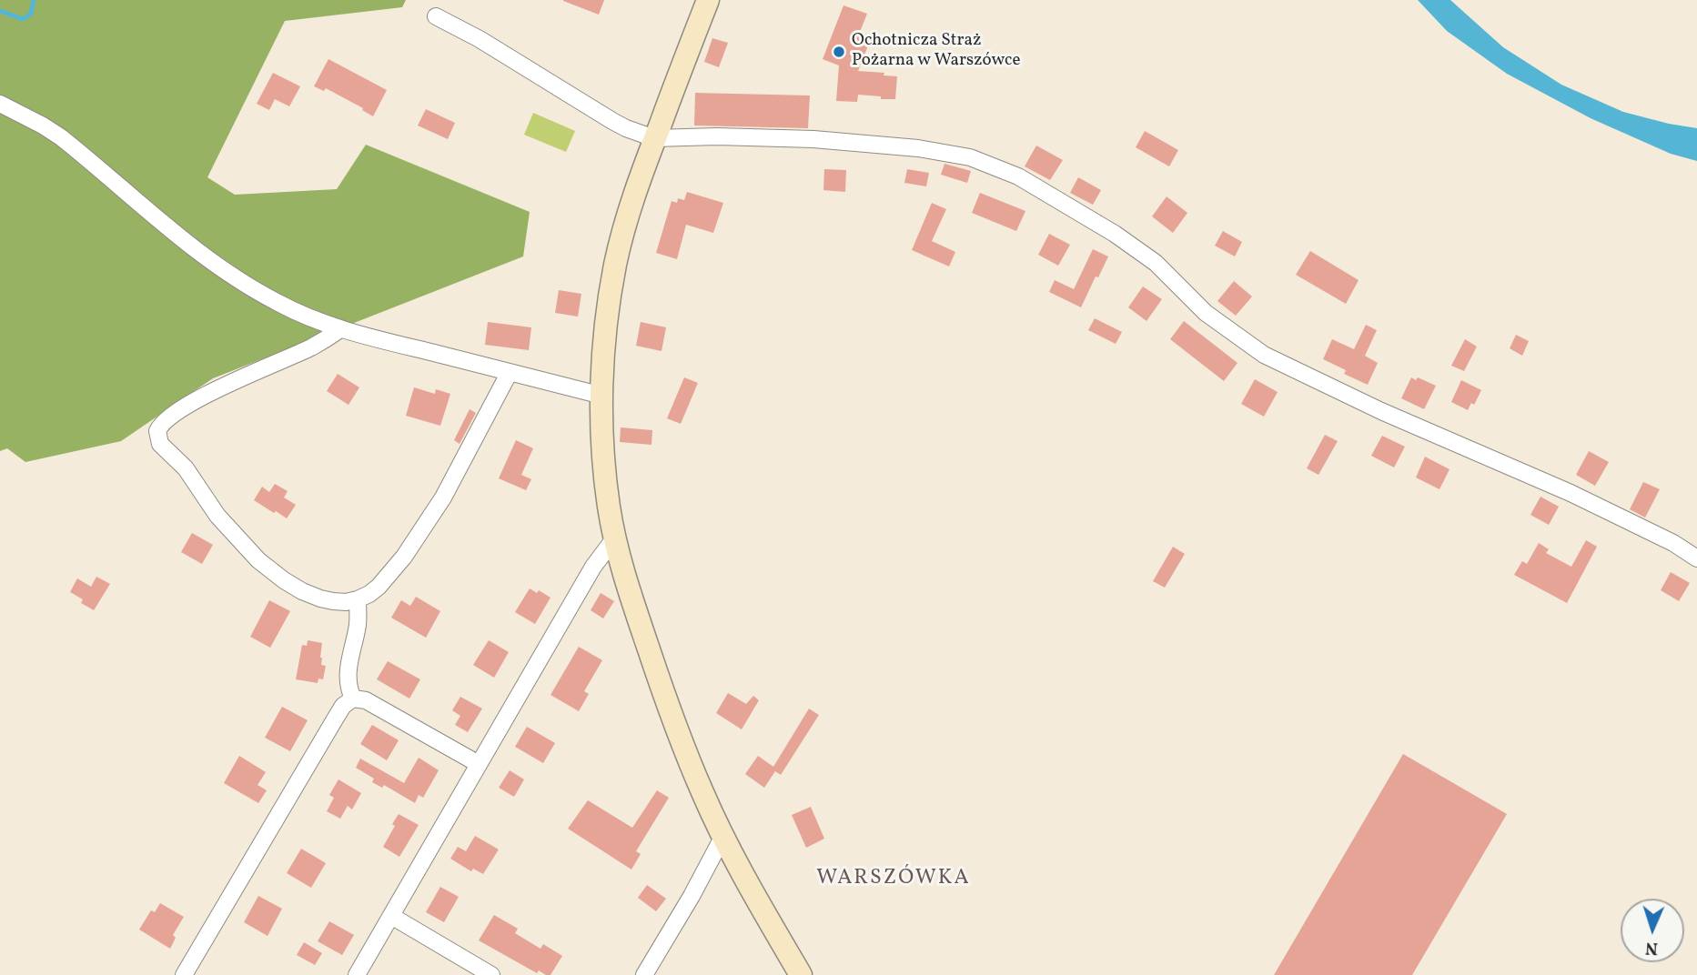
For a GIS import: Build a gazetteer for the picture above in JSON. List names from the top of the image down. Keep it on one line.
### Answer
{"districts":["WARSZÓWKA"],"places":["Ochotnicza Straż Pożarna w Warszówce"],"north":"bottom"}
